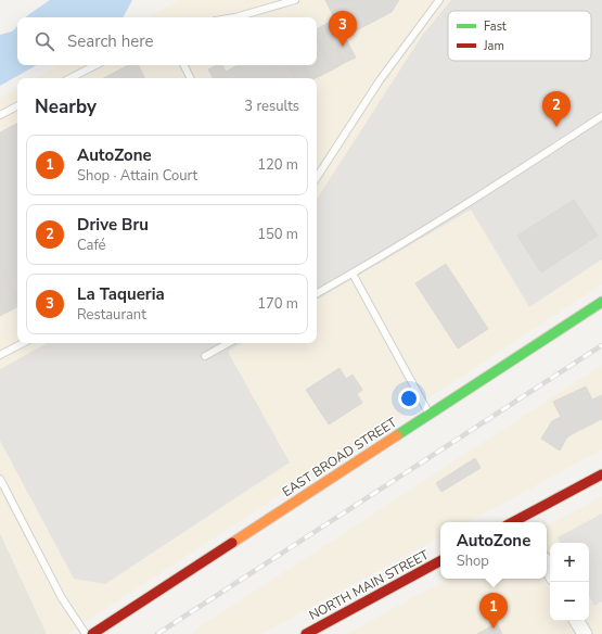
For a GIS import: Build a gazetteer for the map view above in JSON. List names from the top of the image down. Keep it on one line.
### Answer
{"streets":{"main road":["EAST BROAD STREET","NORTH MAIN STREET"]},"legend":["Fast","Jam"],"page":{"pins":["3","2","1"],"search":"Search here","heading":["Nearby","3 results"],"list":[{"mark":"1","name":"AutoZone","note":"Shop · Attain Court","value":"120 m"},{"mark":"2","name":"Drive Bru","note":"Café","value":"150 m"},{"mark":"3","name":"La Taqueria","note":"Restaurant","value":"170 m"}],"popup":["AutoZone","Shop"],"map_buttons":["+","−"]}}
